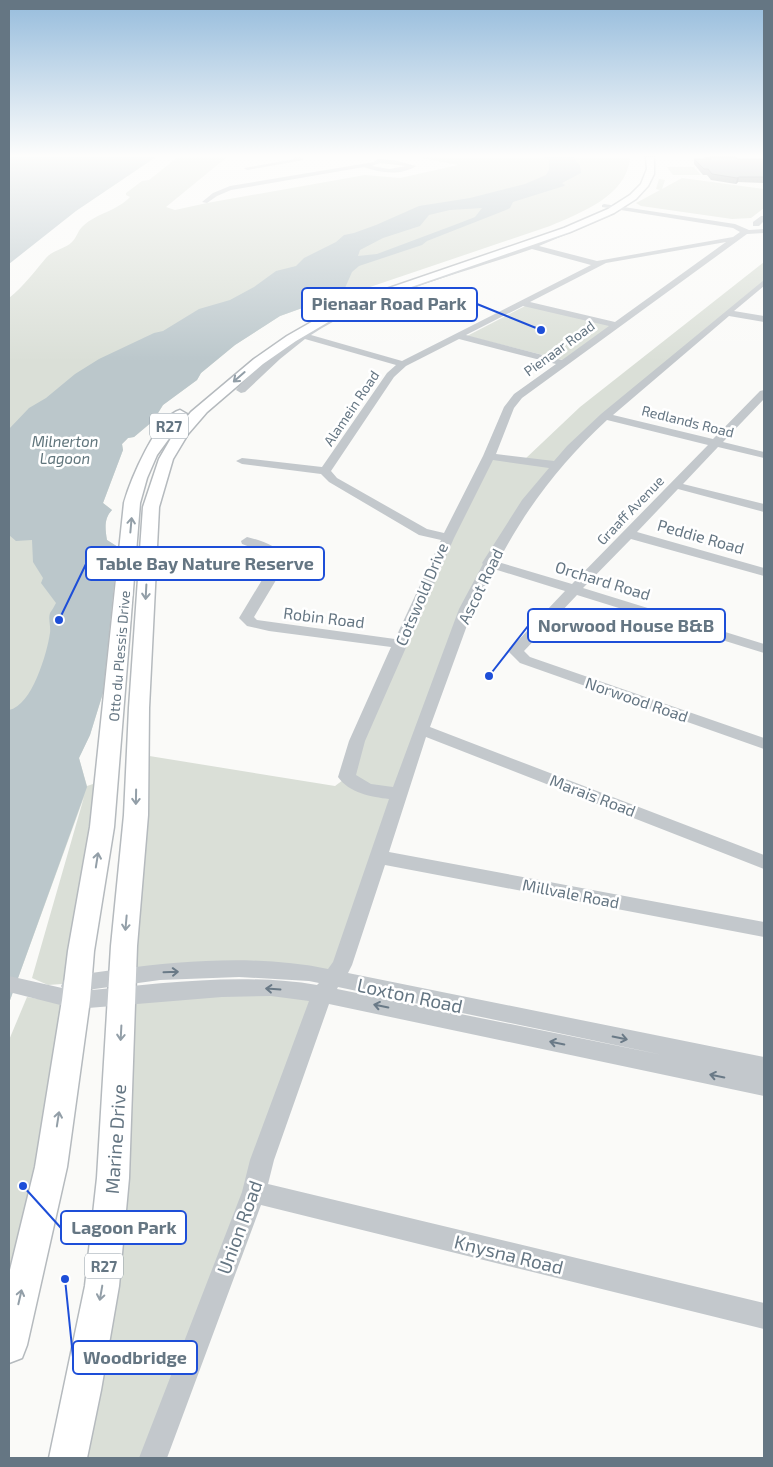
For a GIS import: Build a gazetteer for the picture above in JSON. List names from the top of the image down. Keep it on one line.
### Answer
{"streets":{"main road":["R27","Otto du Plessis Drive","Marine Drive"],"street":["Pienaar Road","Alamein Road","Redlands Road","Graaff Avenue","Peddie Road","Orchard Road","Ascot Road","Cotswold Drive","Robin Road","Norwood Road","Marais Road","Millvale Road","Loxton Road","Union Road","Knysna Road"]},"crossings":[["Pienaar Road","Alamein Road"],["Pienaar Road","Cotswold Drive"],["Alamein Road","Cotswold Drive"],["Redlands Road","Graaff Avenue"],["Redlands Road","Ascot Road"],["R27","Otto du Plessis Drive"],["R27","Loxton Road"],["Graaff Avenue","Peddie Road"],["Graaff Avenue","Orchard Road"],["Graaff Avenue","Norwood Road"],["Orchard Road","Ascot Road"],["Ascot Road","Cotswold Drive"],["Ascot Road","Marais Road"],["Ascot Road","Millvale Road"],["Ascot Road","Loxton Road"],["Ascot Road","Union Road"],["Cotswold Drive","Robin Road"],["Otto du Plessis Drive","Loxton Road"],["Otto du Plessis Drive","Marine Drive"],["Loxton Road","Marine Drive"],["Loxton Road","Union Road"],["Union Road","Knysna Road"]],"water":["Milnerton Lagoon"],"places":["Pienaar Road Park","Table Bay Nature Reserve","Norwood House B&B","Lagoon Park","Woodbridge"]}
